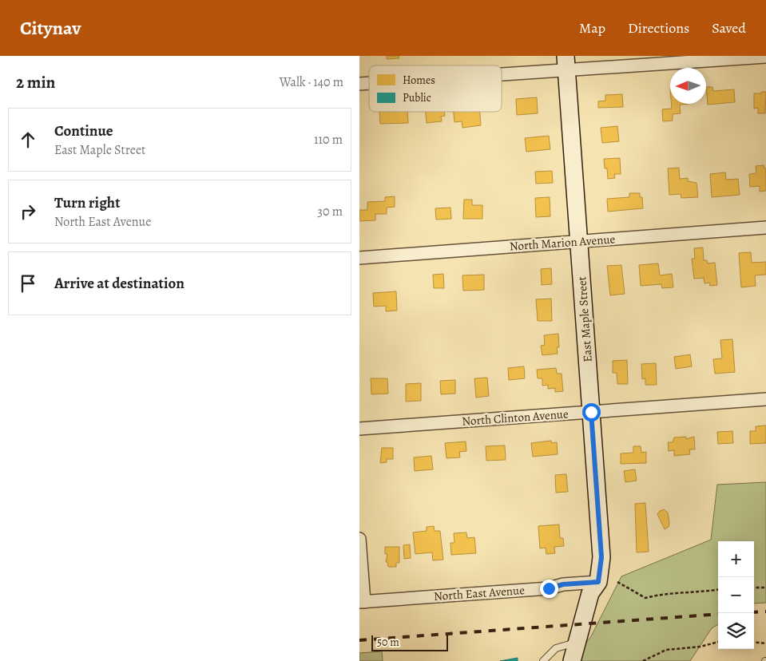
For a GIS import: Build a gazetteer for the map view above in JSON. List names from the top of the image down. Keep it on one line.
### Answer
{"streets":{"street":["North Marion Avenue","East Maple Street","North Clinton Avenue","North East Avenue"]},"crossings":[["North Marion Avenue","East Maple Street"],["East Maple Street","North Clinton Avenue"],["East Maple Street","North East Avenue"]],"legend":["Homes","Public"],"scale_bar":"50 m","north":"left","page":{"header":"Citynav","nav":["Map","Directions","Saved"],"heading":["2 min","Walk · 140 m"],"list":[["Continue","East Maple Street","110 m"],["Turn right","North East Avenue","30 m"],"Arrive at destination"],"map_buttons":["+","−"],"scale":"50 m"}}
